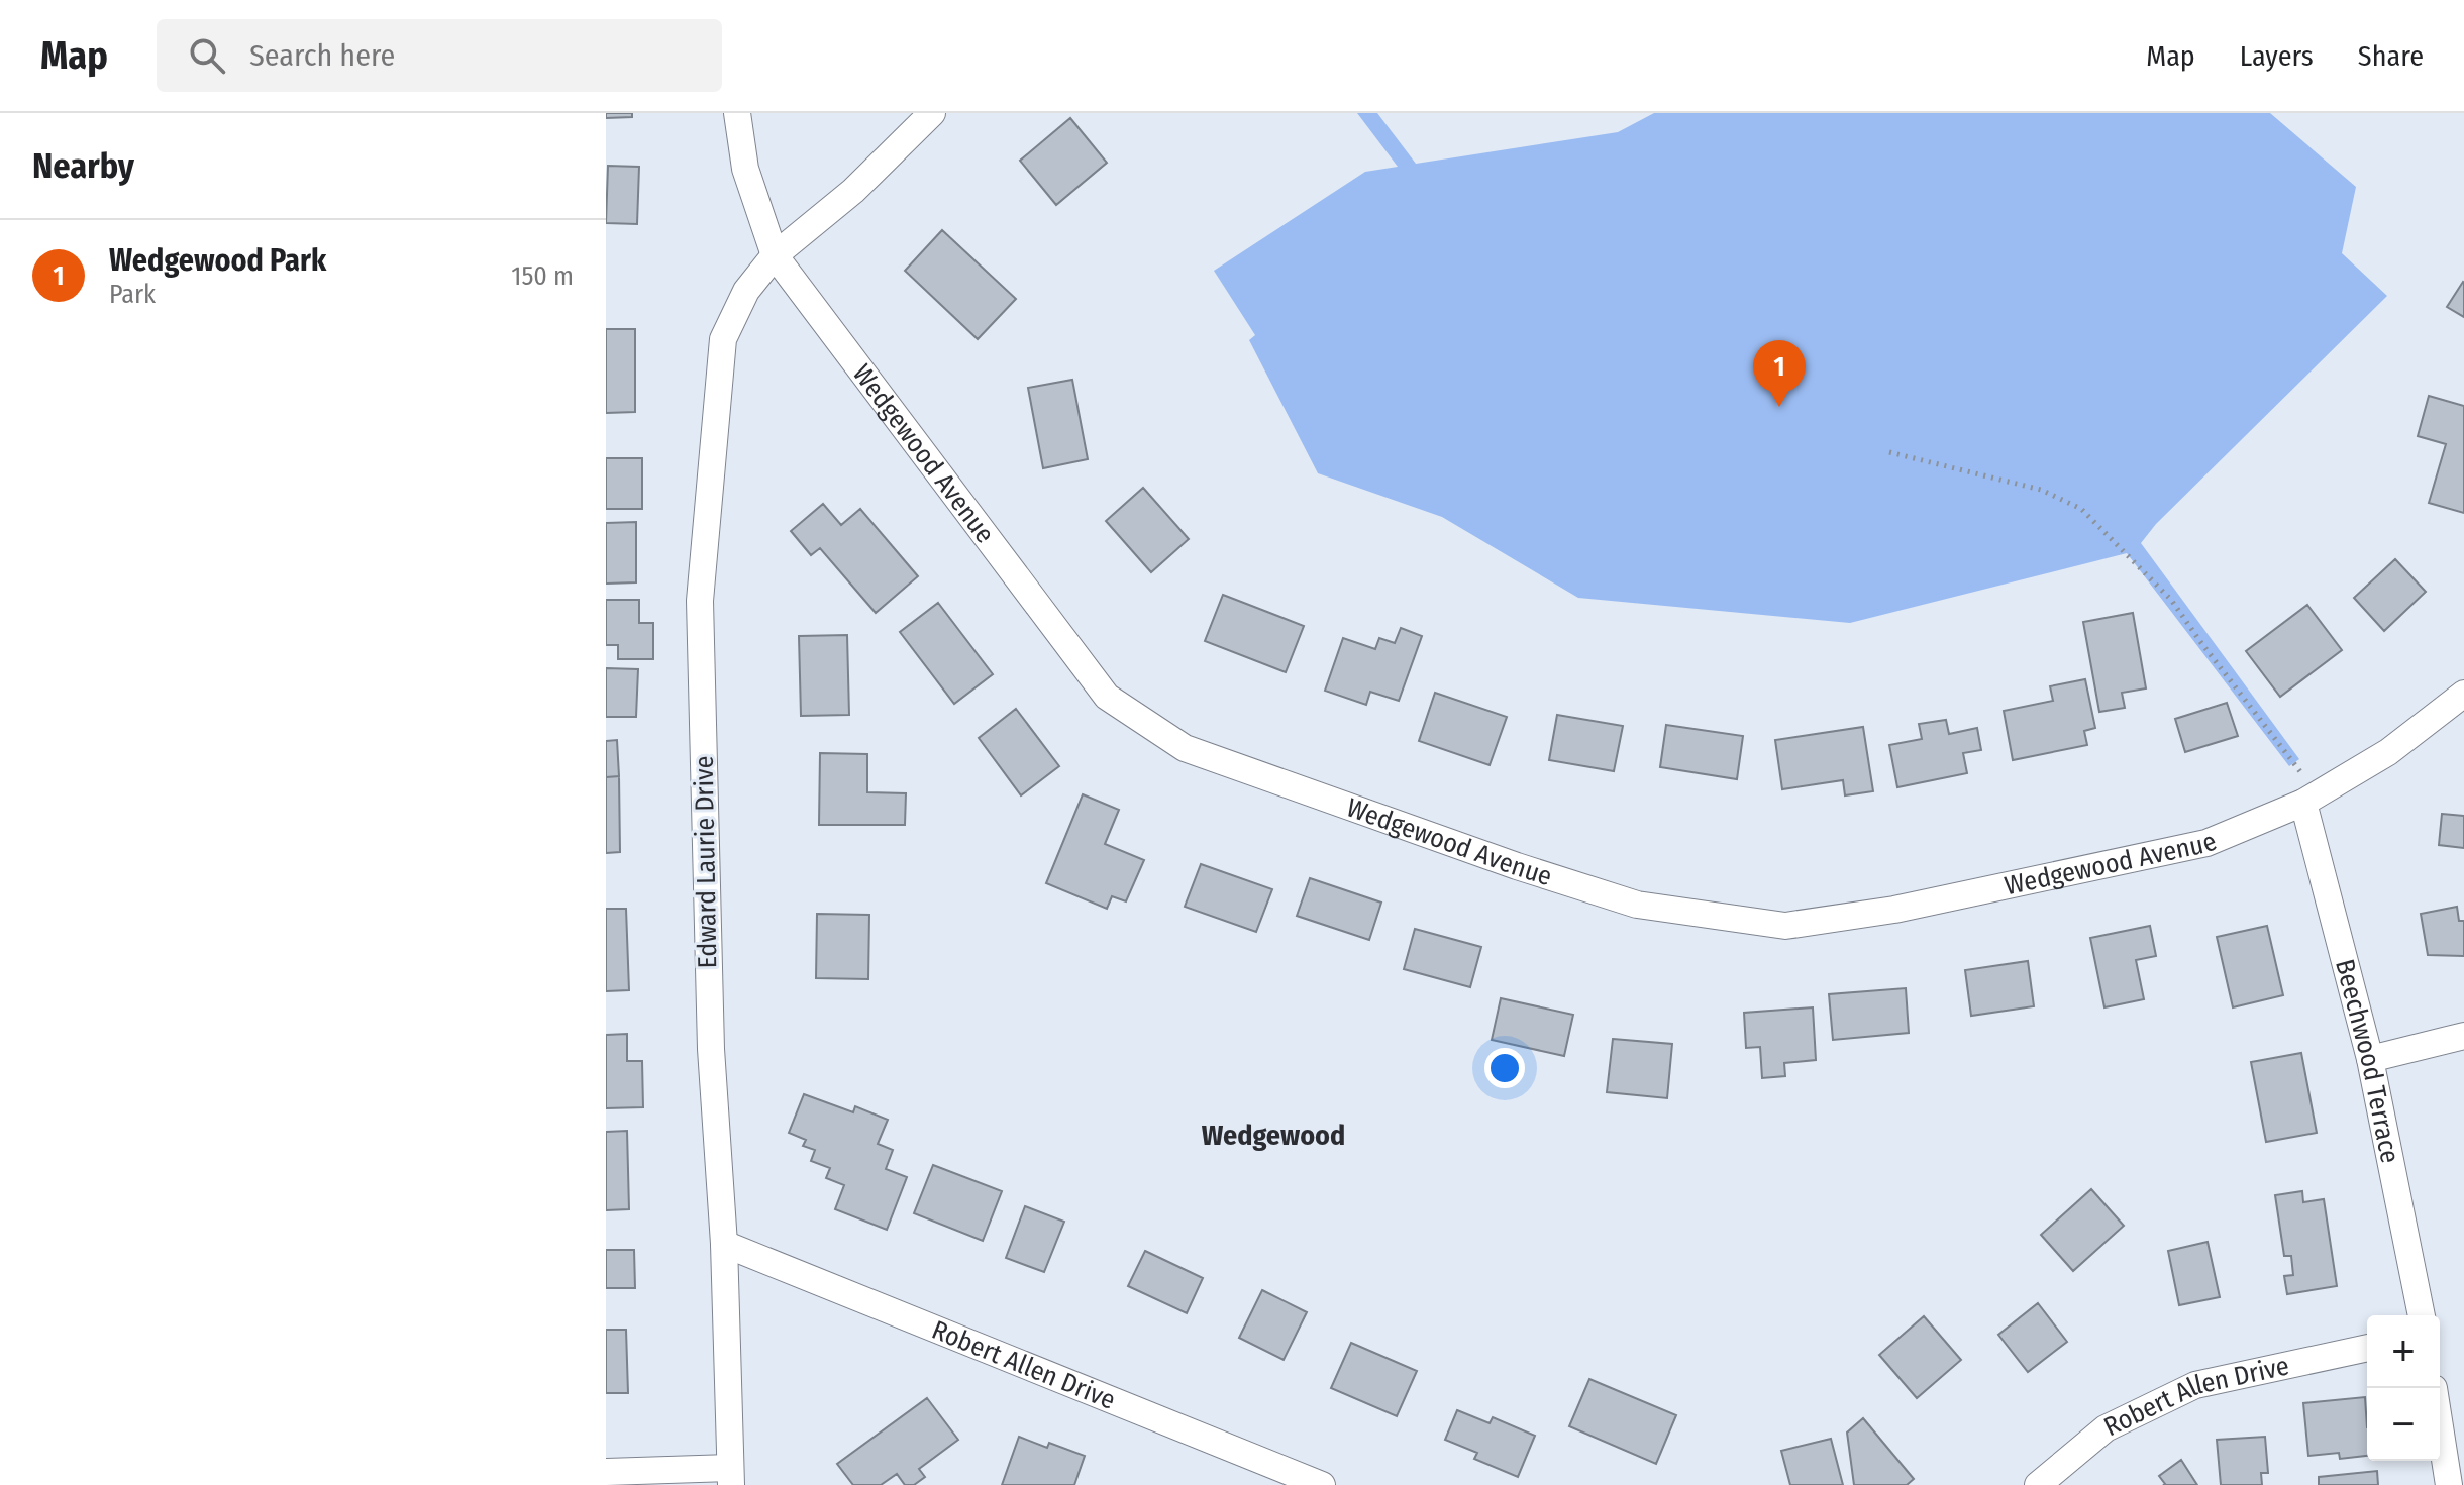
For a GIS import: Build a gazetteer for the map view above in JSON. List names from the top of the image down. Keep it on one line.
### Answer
{"streets":{"street":["Wedgewood Avenue","Edward Laurie Drive","Beechwood Terrace","Robert Allen Drive"]},"crossings":[["Wedgewood Avenue","Edward Laurie Drive"],["Wedgewood Avenue","Beechwood Terrace"],["Edward Laurie Drive","Robert Allen Drive"]],"districts":["Wedgewood"],"page":{"header":"Map","search":"Search here","nav":["Map","Layers","Share"],"heading":"Nearby","list":[{"mark":"1","name":"Wedgewood Park","note":"Park","value":"150 m"}],"pins":"1","map_buttons":["+","−"]}}
